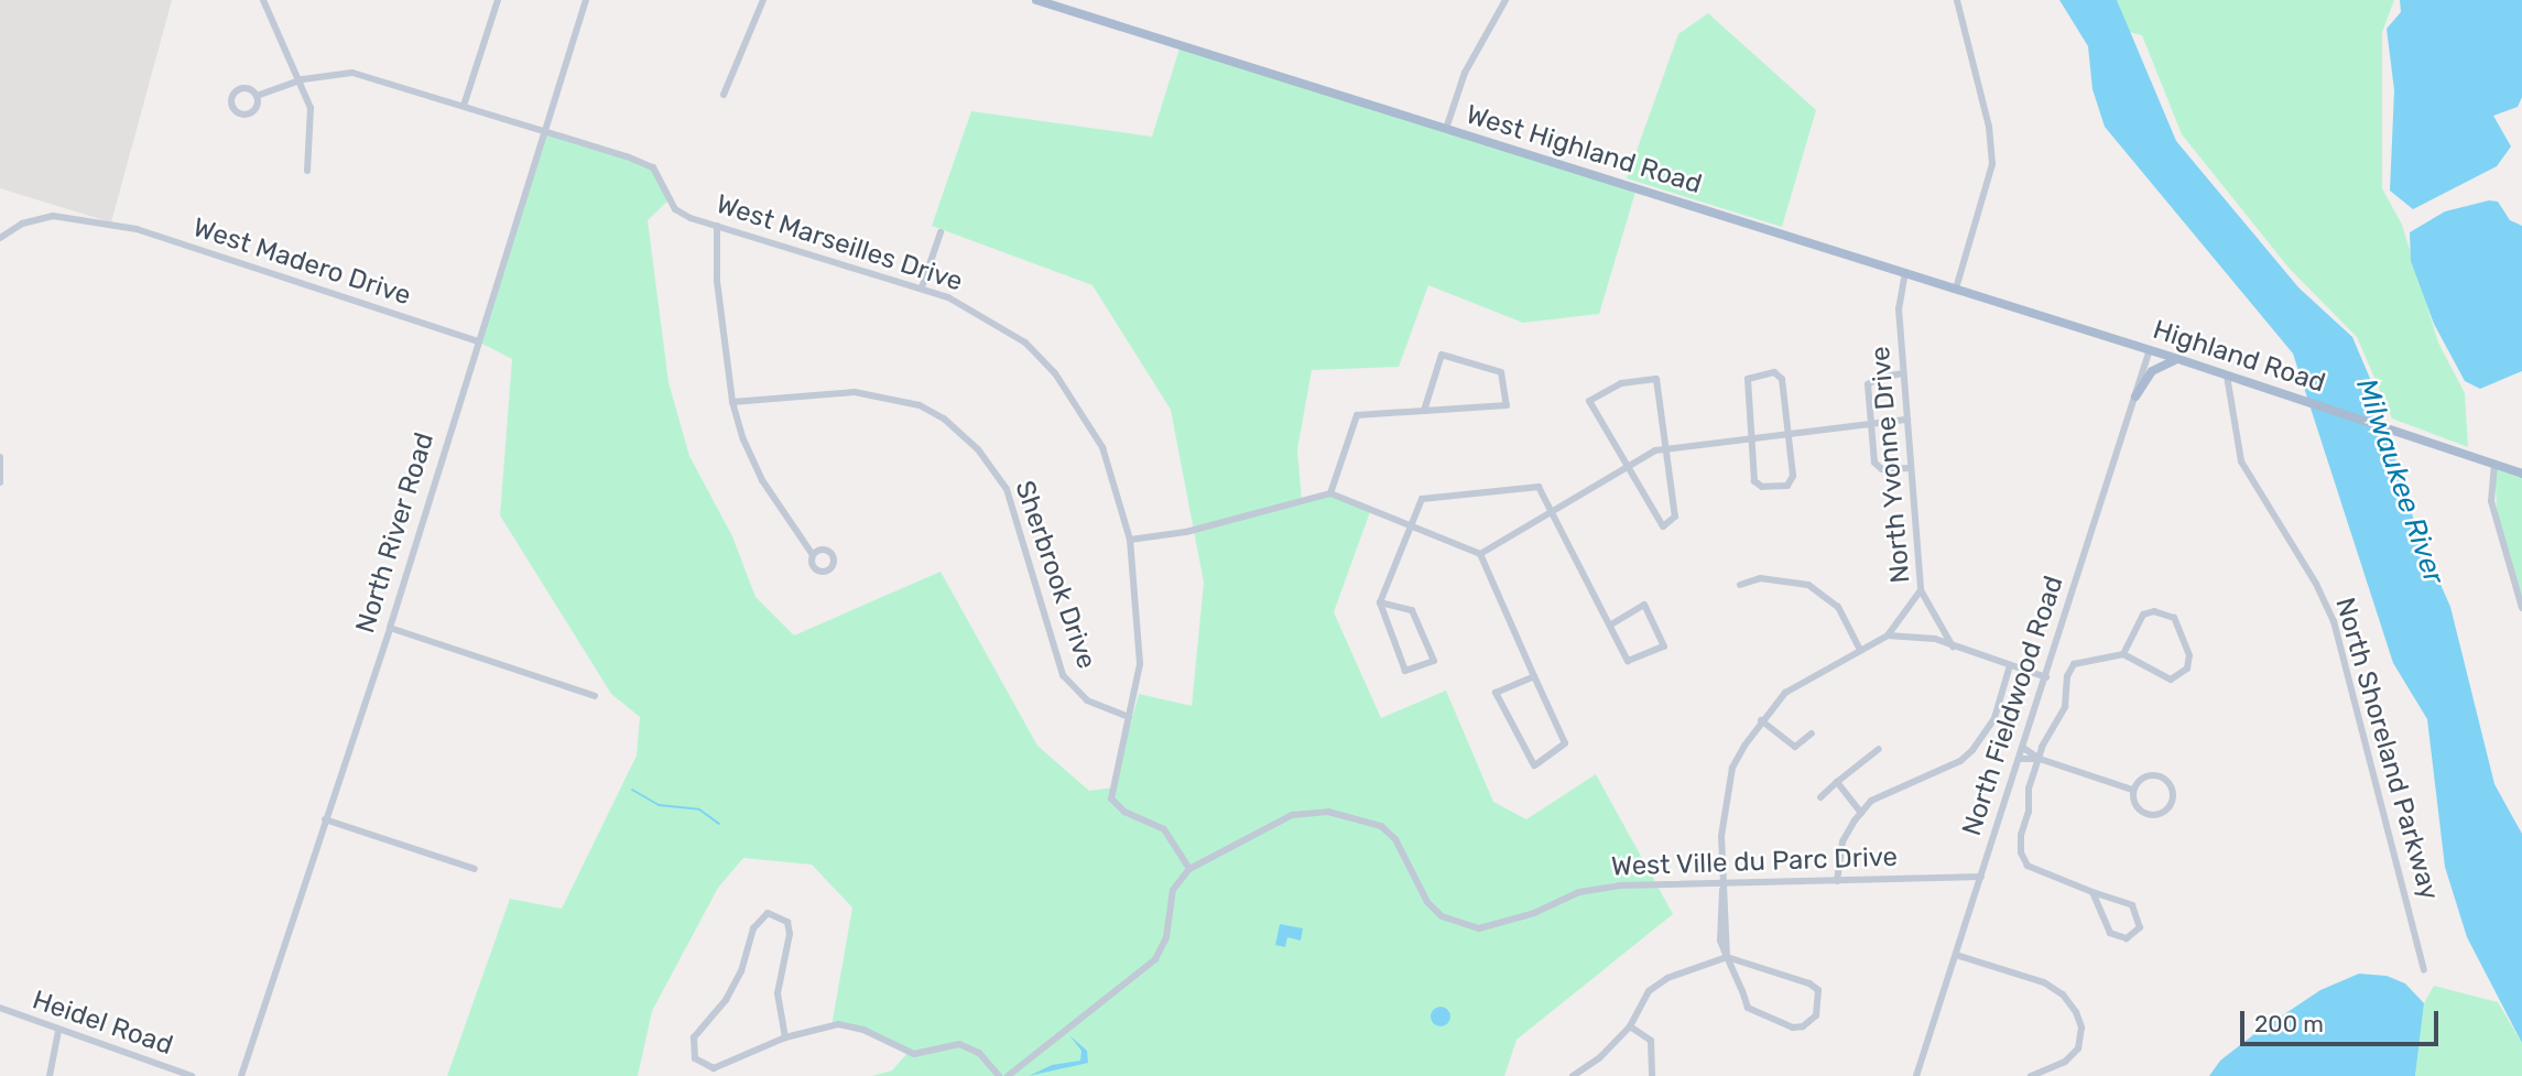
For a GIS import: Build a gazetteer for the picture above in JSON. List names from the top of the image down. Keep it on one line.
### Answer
{"streets":{"main road":["West Highland Road","Highland Road"],"street":["West Marseilles Drive","West Madero Drive","North Yvonne Drive","North River Road","Sherbrook Drive","North Fieldwood Road","North Shoreland Parkway","West Ville du Parc Drive","Heidel Road"]},"crossings":[["West Highland Road","Highland Road"],["West Highland Road","North Yvonne Drive"],["West Marseilles Drive","North River Road"],["West Marseilles Drive","Sherbrook Drive"],["West Marseilles Drive","West Ville du Parc Drive"],["West Madero Drive","North River Road"],["Highland Road","North Fieldwood Road"],["Highland Road","North Shoreland Parkway"],["North Fieldwood Road","West Ville du Parc Drive"]],"water":["Milwaukee River"],"scale_bar":"200 m"}
